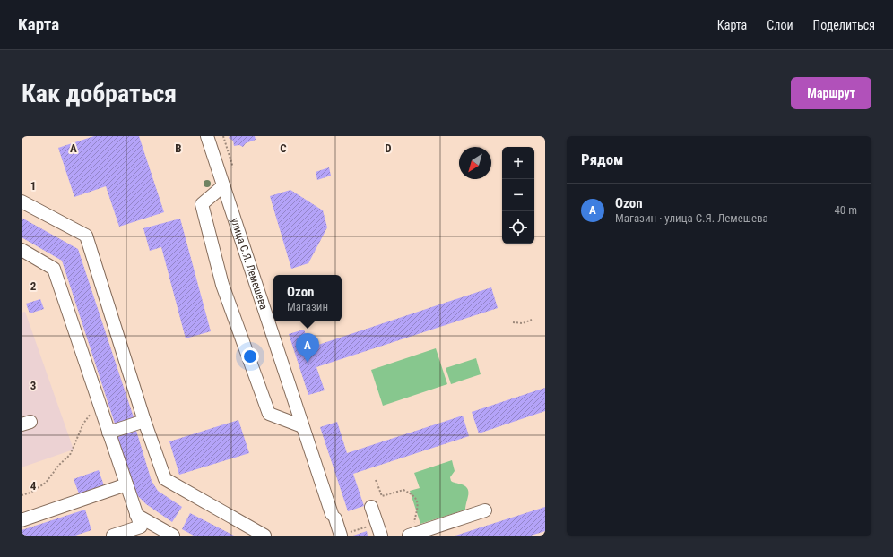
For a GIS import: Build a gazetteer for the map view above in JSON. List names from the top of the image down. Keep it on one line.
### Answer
{"streets":{"street":["улица С.Я. Лемешева"]},"north":"bottom left","page":{"header":"Карта","nav":["Карта","Слои","Поделиться"],"buttons":"Маршрут","title":"Как добраться","heading":"Рядом","map_buttons":["+","−"],"list":[{"mark":"A","name":"Ozon","note":"Магазин · улица С.Я. Лемешева","value":"40 m"}],"popup":["Ozon","Магазин"],"pins":"A"},"grid":{"columns":["A","B","C","D"],"rows":["1","2","3","4"]}}
